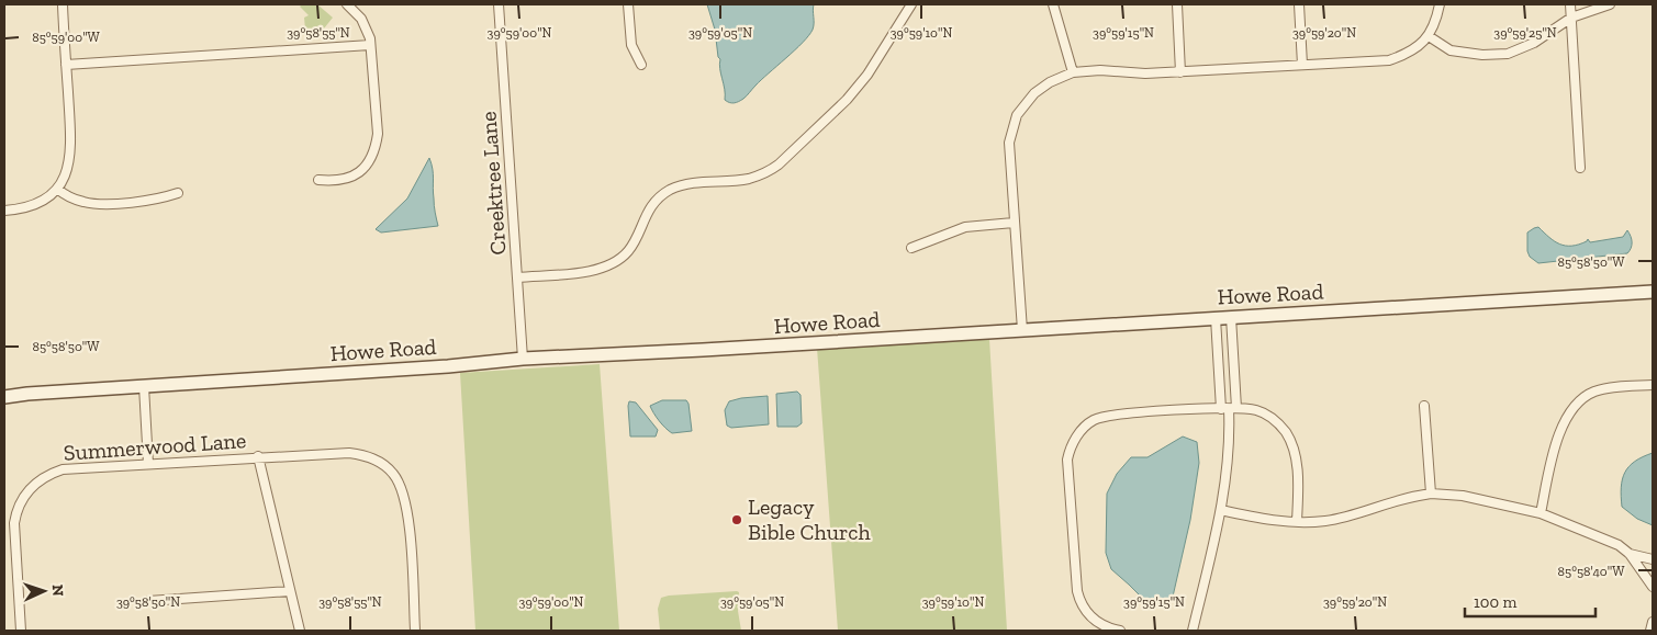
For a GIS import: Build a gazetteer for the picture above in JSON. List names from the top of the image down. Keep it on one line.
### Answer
{"streets":{"street":["Creektree Lane","Howe Road","Summerwood Lane"]},"crossings":[["Creektree Lane","Howe Road"]],"places":["Legacy Bible Church"],"scale_bar":"100 m","north":"right","coordinates":["39°58'55\"N","39°59'00\"N","39°59'05\"N","39°59'10\"N","39°59'15\"N","39°59'20\"N","39°59'25\"N","85°59'00\"W","85°58'50\"W","85°58'40\"W","39°58'50\"N"]}
